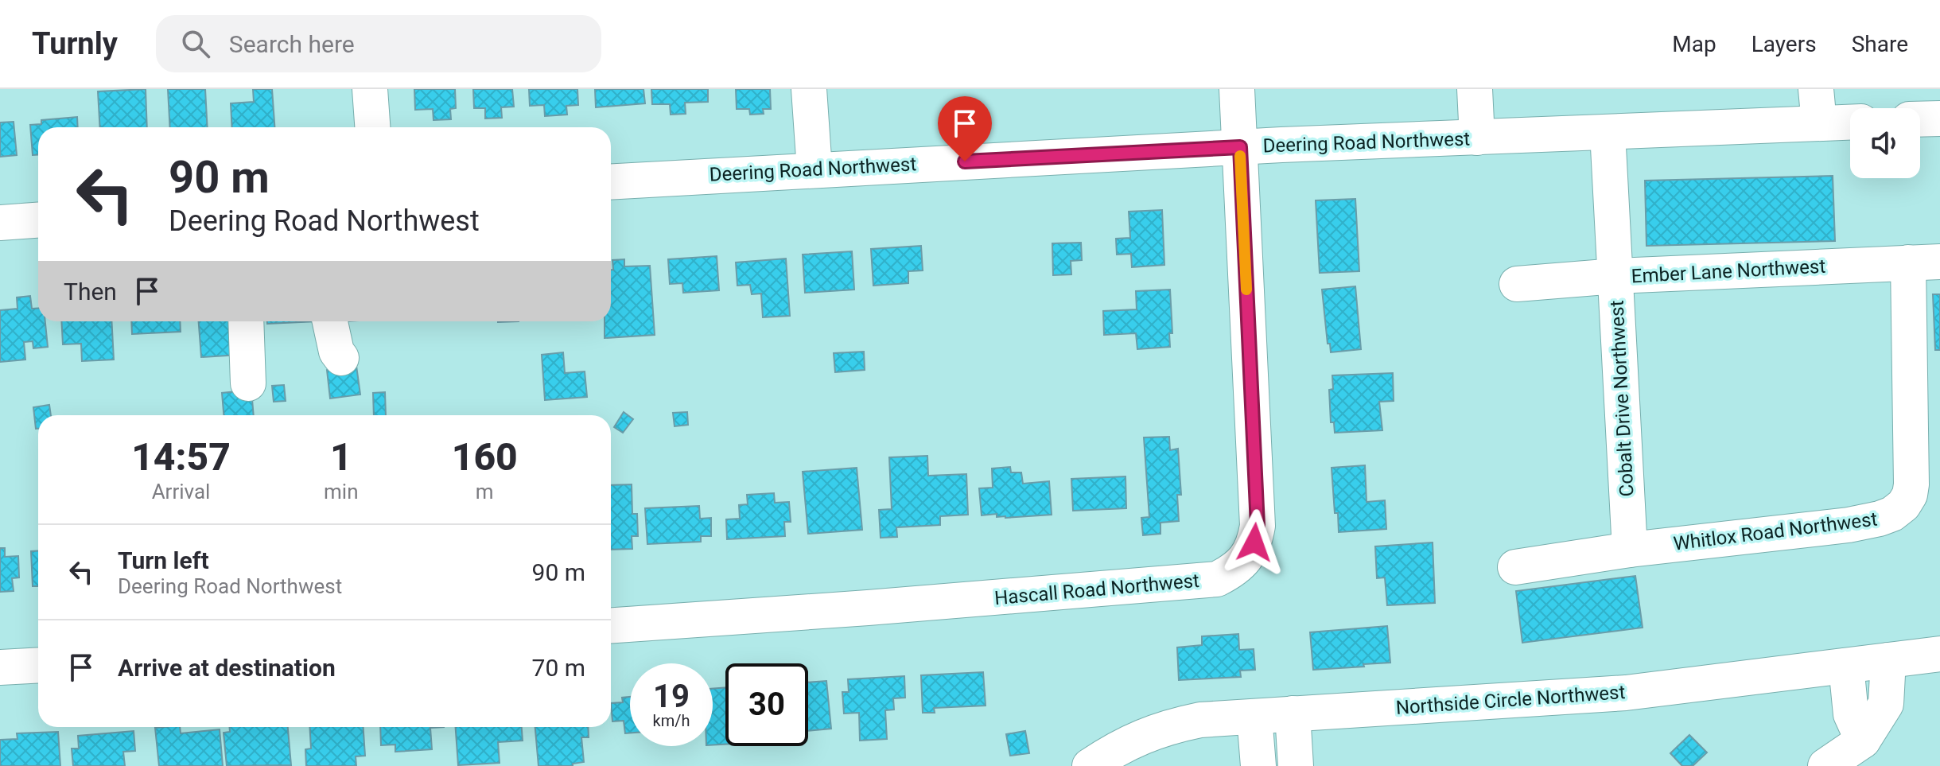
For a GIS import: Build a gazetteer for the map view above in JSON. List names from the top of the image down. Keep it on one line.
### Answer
{"streets":{"street":["Deering Road Northwest","Ember Lane Northwest","Cobalt Drive Northwest","Whitlox Road Northwest","Hascall Road Northwest","Northside Circle Northwest"]},"crossings":[["Deering Road Northwest","Cobalt Drive Northwest"],["Deering Road Northwest","Hascall Road Northwest"],["Ember Lane Northwest","Cobalt Drive Northwest"],["Ember Lane Northwest","Whitlox Road Northwest"],["Cobalt Drive Northwest","Whitlox Road Northwest"]],"page":{"header":"Turnly","search":"Search here","nav":["Map","Layers","Share"],"turn":["90 m","Deering Road Northwest"],"then":"Then","eta":["14:57","Arrival","1","min","160","m"],"list":[{"name":"Turn left","note":"Deering Road Northwest","value":"90 m"},{"name":"Arrive at destination","value":"70 m"}],"speed":"19 km/h","limit":"30"}}
